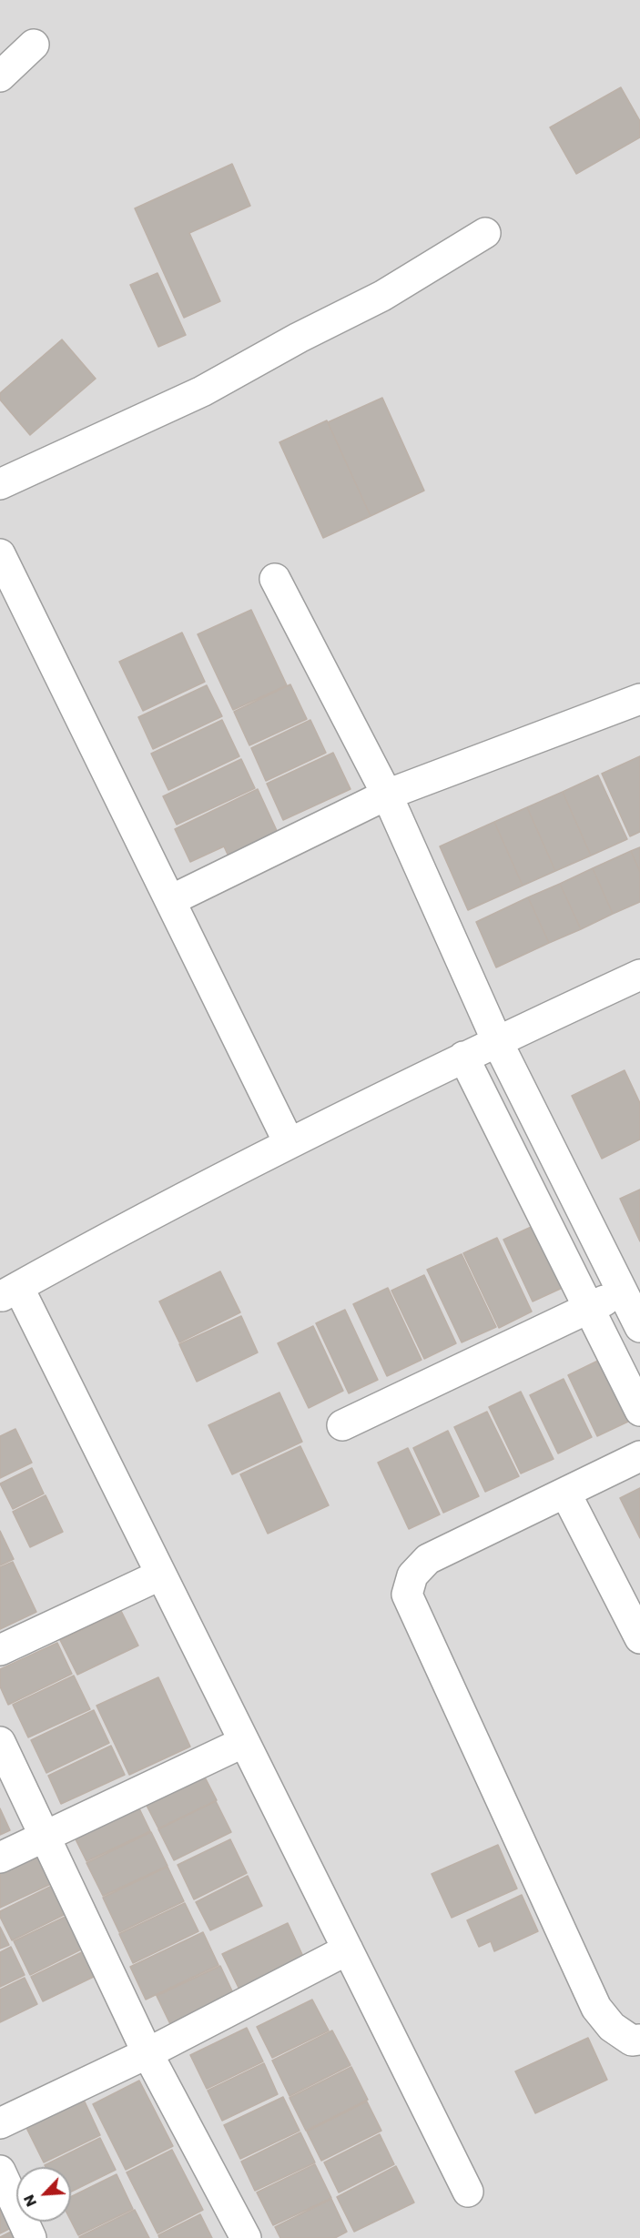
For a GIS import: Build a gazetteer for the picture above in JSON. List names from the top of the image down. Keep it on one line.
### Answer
{"north":"bottom left"}
